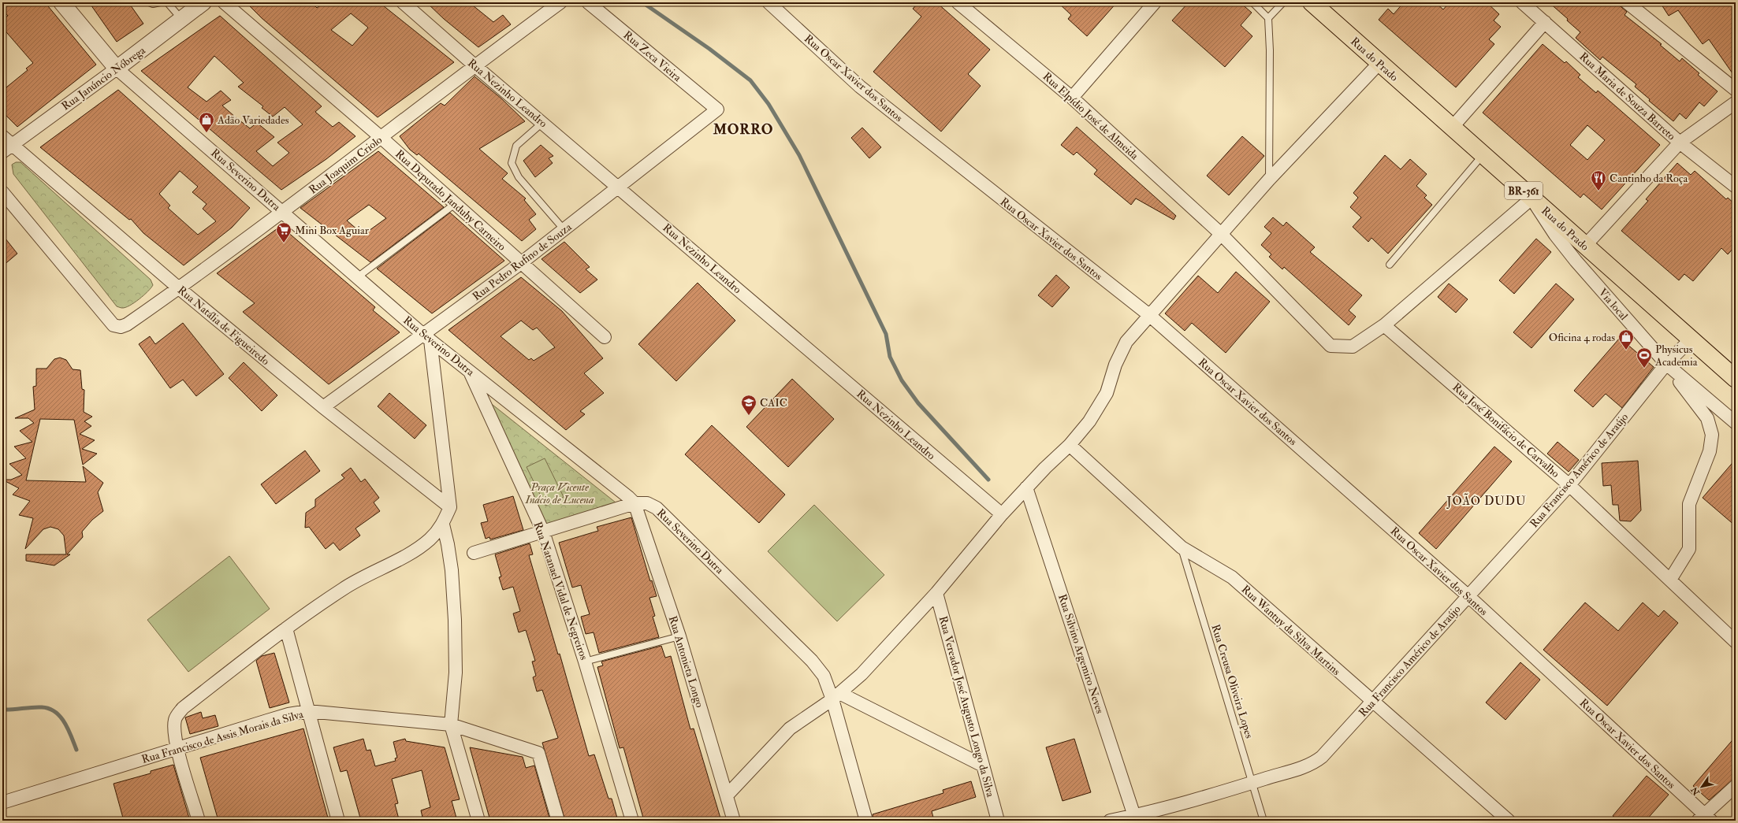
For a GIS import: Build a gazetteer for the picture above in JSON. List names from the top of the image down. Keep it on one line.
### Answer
{"streets":{"main road":["Rua do Prado","BR-361"],"street":["Rua Zeca Vieira","Rua Janúncio Nóbrega","Rua Oscar Xavier dos Santos","Rua Nezinho Leandro","Rua Maria de Souza Barreto","Rua Elpídio José de Almeida","Rua Joaquim Criolo","Rua Severino Dutra","Rua Deputado Janduhy Carneiro","Rua Pedro Rufino de Souza","Via local","Rua Natália de Figueiredo","Rua José Bonifácio de Carvalho","Rua Francisco Américo de Araújo","Rua Natanael Vidal de Negreiros","Rua Wantuy da Silva Martins","Rua Silvino Argemiro Neves","Rua Antonieta Longo","Rua Vereador José Augusto Longo da Silva","Rua Francisco de Assis Morais da Silva"],"lane":["Rua Creusa Oliveira Lopes"]},"crossings":[["Rua Zeca Vieira","Rua Pedro Rufino de Souza"],["Rua do Prado","Rua Elpídio José de Almeida"],["Rua do Prado","Via local"],["Rua do Prado","Rua Francisco Américo de Araújo"],["Rua Janúncio Nóbrega","Rua Severino Dutra"],["Rua Janúncio Nóbrega","Rua Natália de Figueiredo"],["Rua Oscar Xavier dos Santos","Rua Francisco Américo de Araújo"],["Rua Nezinho Leandro","Rua Joaquim Criolo"],["Rua Nezinho Leandro","Rua Pedro Rufino de Souza"],["Rua Elpídio José de Almeida","Via local"],["Rua Elpídio José de Almeida","Rua José Bonifácio de Carvalho"],["Rua Joaquim Criolo","Rua Severino Dutra"],["Rua Joaquim Criolo","Rua Deputado Janduhy Carneiro"],["Rua Joaquim Criolo","Rua Natália de Figueiredo"],["Rua Severino Dutra","Rua Pedro Rufino de Souza"],["Rua Severino Dutra","Rua Natanael Vidal de Negreiros"],["Rua Severino Dutra","Rua Antonieta Longo"],["Rua Deputado Janduhy Carneiro","Rua Pedro Rufino de Souza"],["Rua Pedro Rufino de Souza","Rua Natália de Figueiredo"],["Via local","Rua Francisco Américo de Araújo"],["Rua José Bonifácio de Carvalho","Rua Francisco Américo de Araújo"],["Rua Francisco Américo de Araújo","Rua Wantuy da Silva Martins"],["Rua Francisco Américo de Araújo","Rua Silvino Argemiro Neves"],["Rua Francisco Américo de Araújo","Rua Creusa Oliveira Lopes"],["Rua Wantuy da Silva Martins","Rua Creusa Oliveira Lopes"]],"districts":["MORRO","JOÃO DUDU"],"parks":["Praça Vicente Inácio de Lucena"],"places":{"shop":["Adão Variedades","Oficina 4 rodas"],"restaurant":["Cantinho da Roça"],"supermarket":["Mini Box Aguiar"],"sports":["Physicus Academia"],"school or university":["CAIC"]},"north":"bottom left"}
